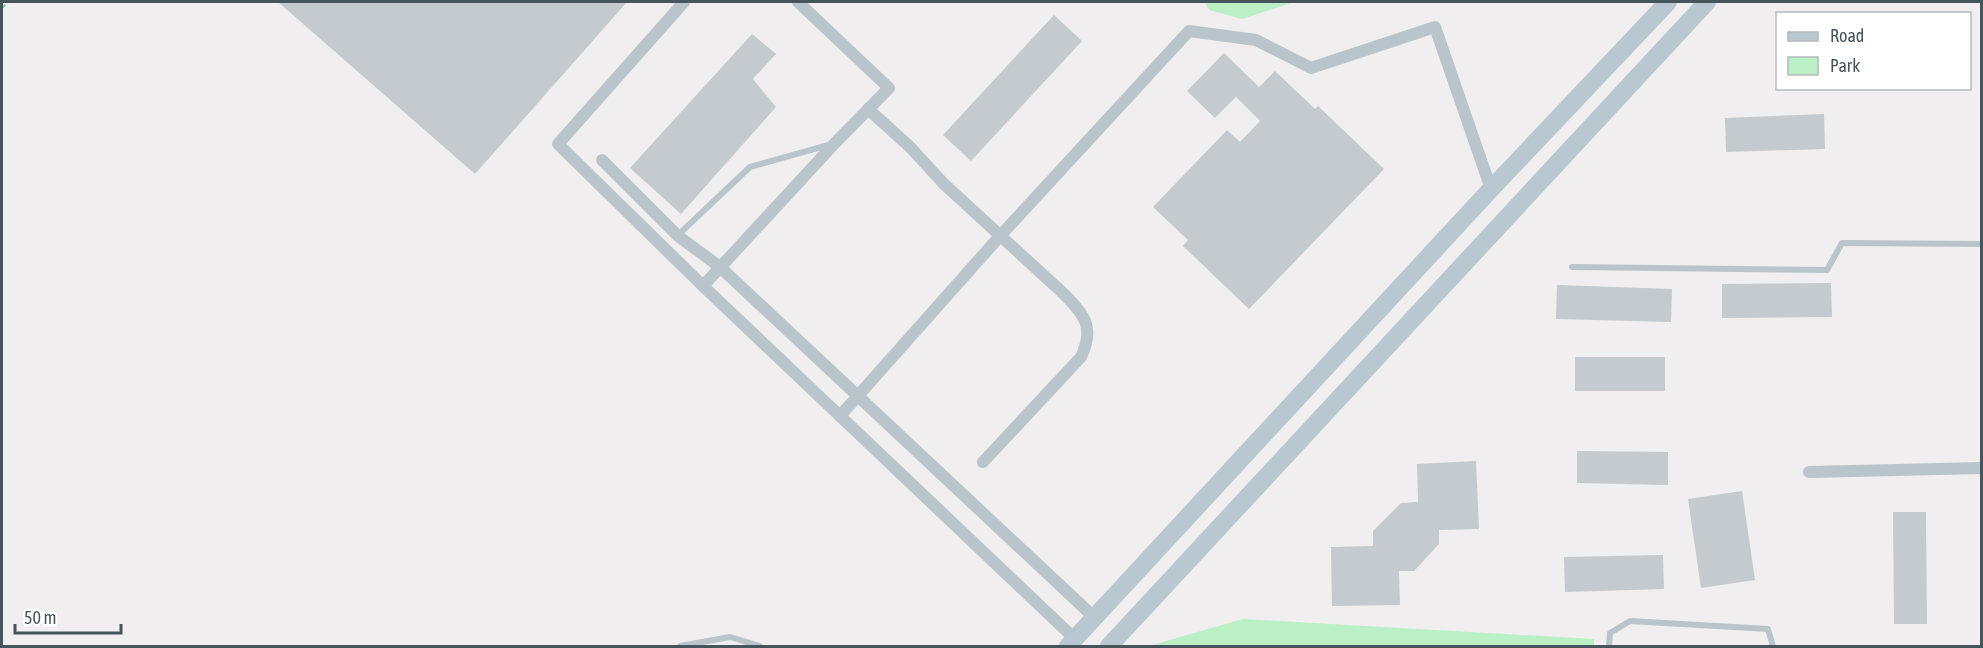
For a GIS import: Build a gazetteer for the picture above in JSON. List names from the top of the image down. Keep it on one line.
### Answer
{"legend":["Road","Park"],"scale_bar":"50 m"}
